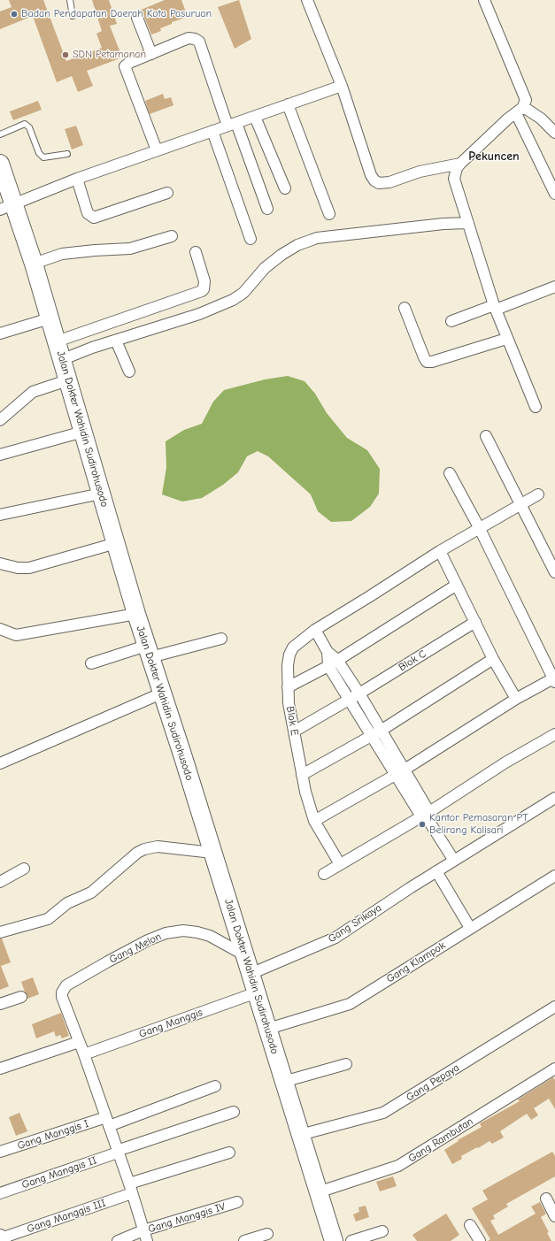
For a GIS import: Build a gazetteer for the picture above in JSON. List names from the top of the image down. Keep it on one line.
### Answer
{"streets":{"main road":["Jalan Dokter Wahidin Sudirohusodo"],"street":["Blok C","Blok E","Gang Srikaya","Gang Melon","Gang Klampok","Gang Manggis","Gang Pepaya","Gang Manggis I","Gang Rambutan","Gang Manggis II","Gang Manggis III","Gang Manggis IV"]},"crossings":[["Jalan Dokter Wahidin Sudirohusodo","Gang Srikaya"],["Jalan Dokter Wahidin Sudirohusodo","Gang Melon"],["Jalan Dokter Wahidin Sudirohusodo","Gang Klampok"],["Jalan Dokter Wahidin Sudirohusodo","Gang Manggis"],["Jalan Dokter Wahidin Sudirohusodo","Gang Pepaya"],["Jalan Dokter Wahidin Sudirohusodo","Gang Rambutan"],["Blok C","Blok E"]],"districts":["Pekuncen"],"places":["Badan Pendapatan Daerah Kota Pasuruan","SDN Petamanan","Kantor Pemasaran PT Belirang Kalisari"]}
